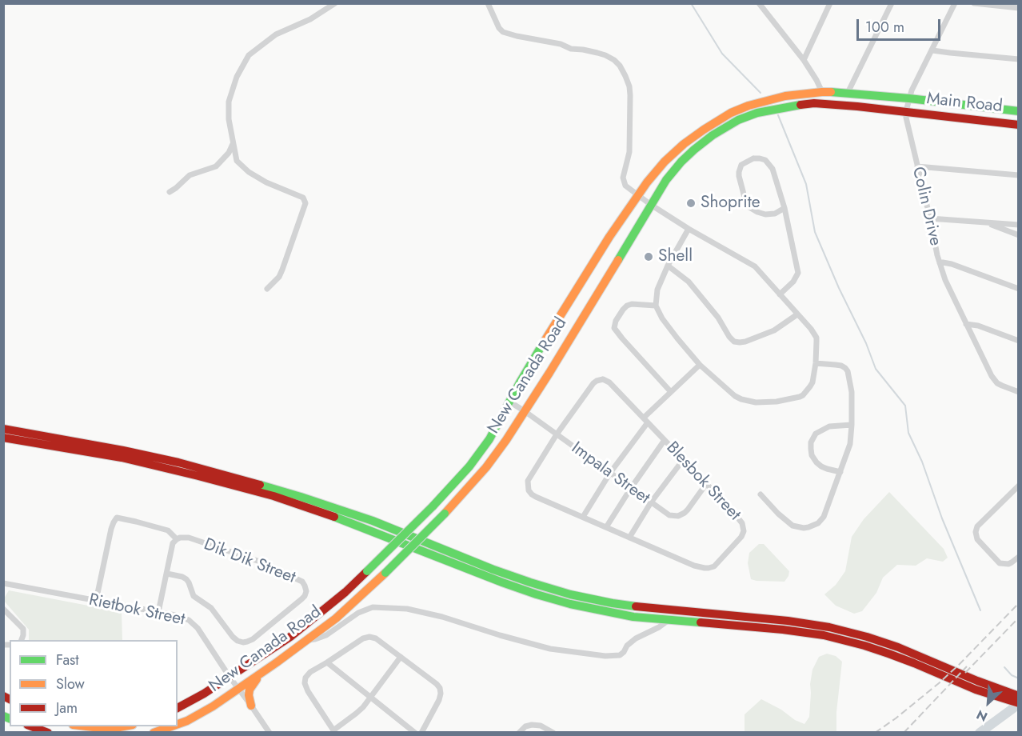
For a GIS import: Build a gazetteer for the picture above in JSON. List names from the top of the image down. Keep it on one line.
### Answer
{"streets":{"main road":["Main Road","New Canada Road"],"street":["Colin Drive","Impala Street","Blesbok Street","Dik Dik Street","Rietbok Street"]},"crossings":[["Main Road","Colin Drive"],["Main Road","New Canada Road"],["Colin Drive","New Canada Road"],["New Canada Road","Impala Street"],["New Canada Road","Rietbok Street"],["Impala Street","Blesbok Street"]],"places":["Shoprite","Shell"],"legend":["Fast","Slow","Jam"],"scale_bar":"100 m","north":"bottom left"}
